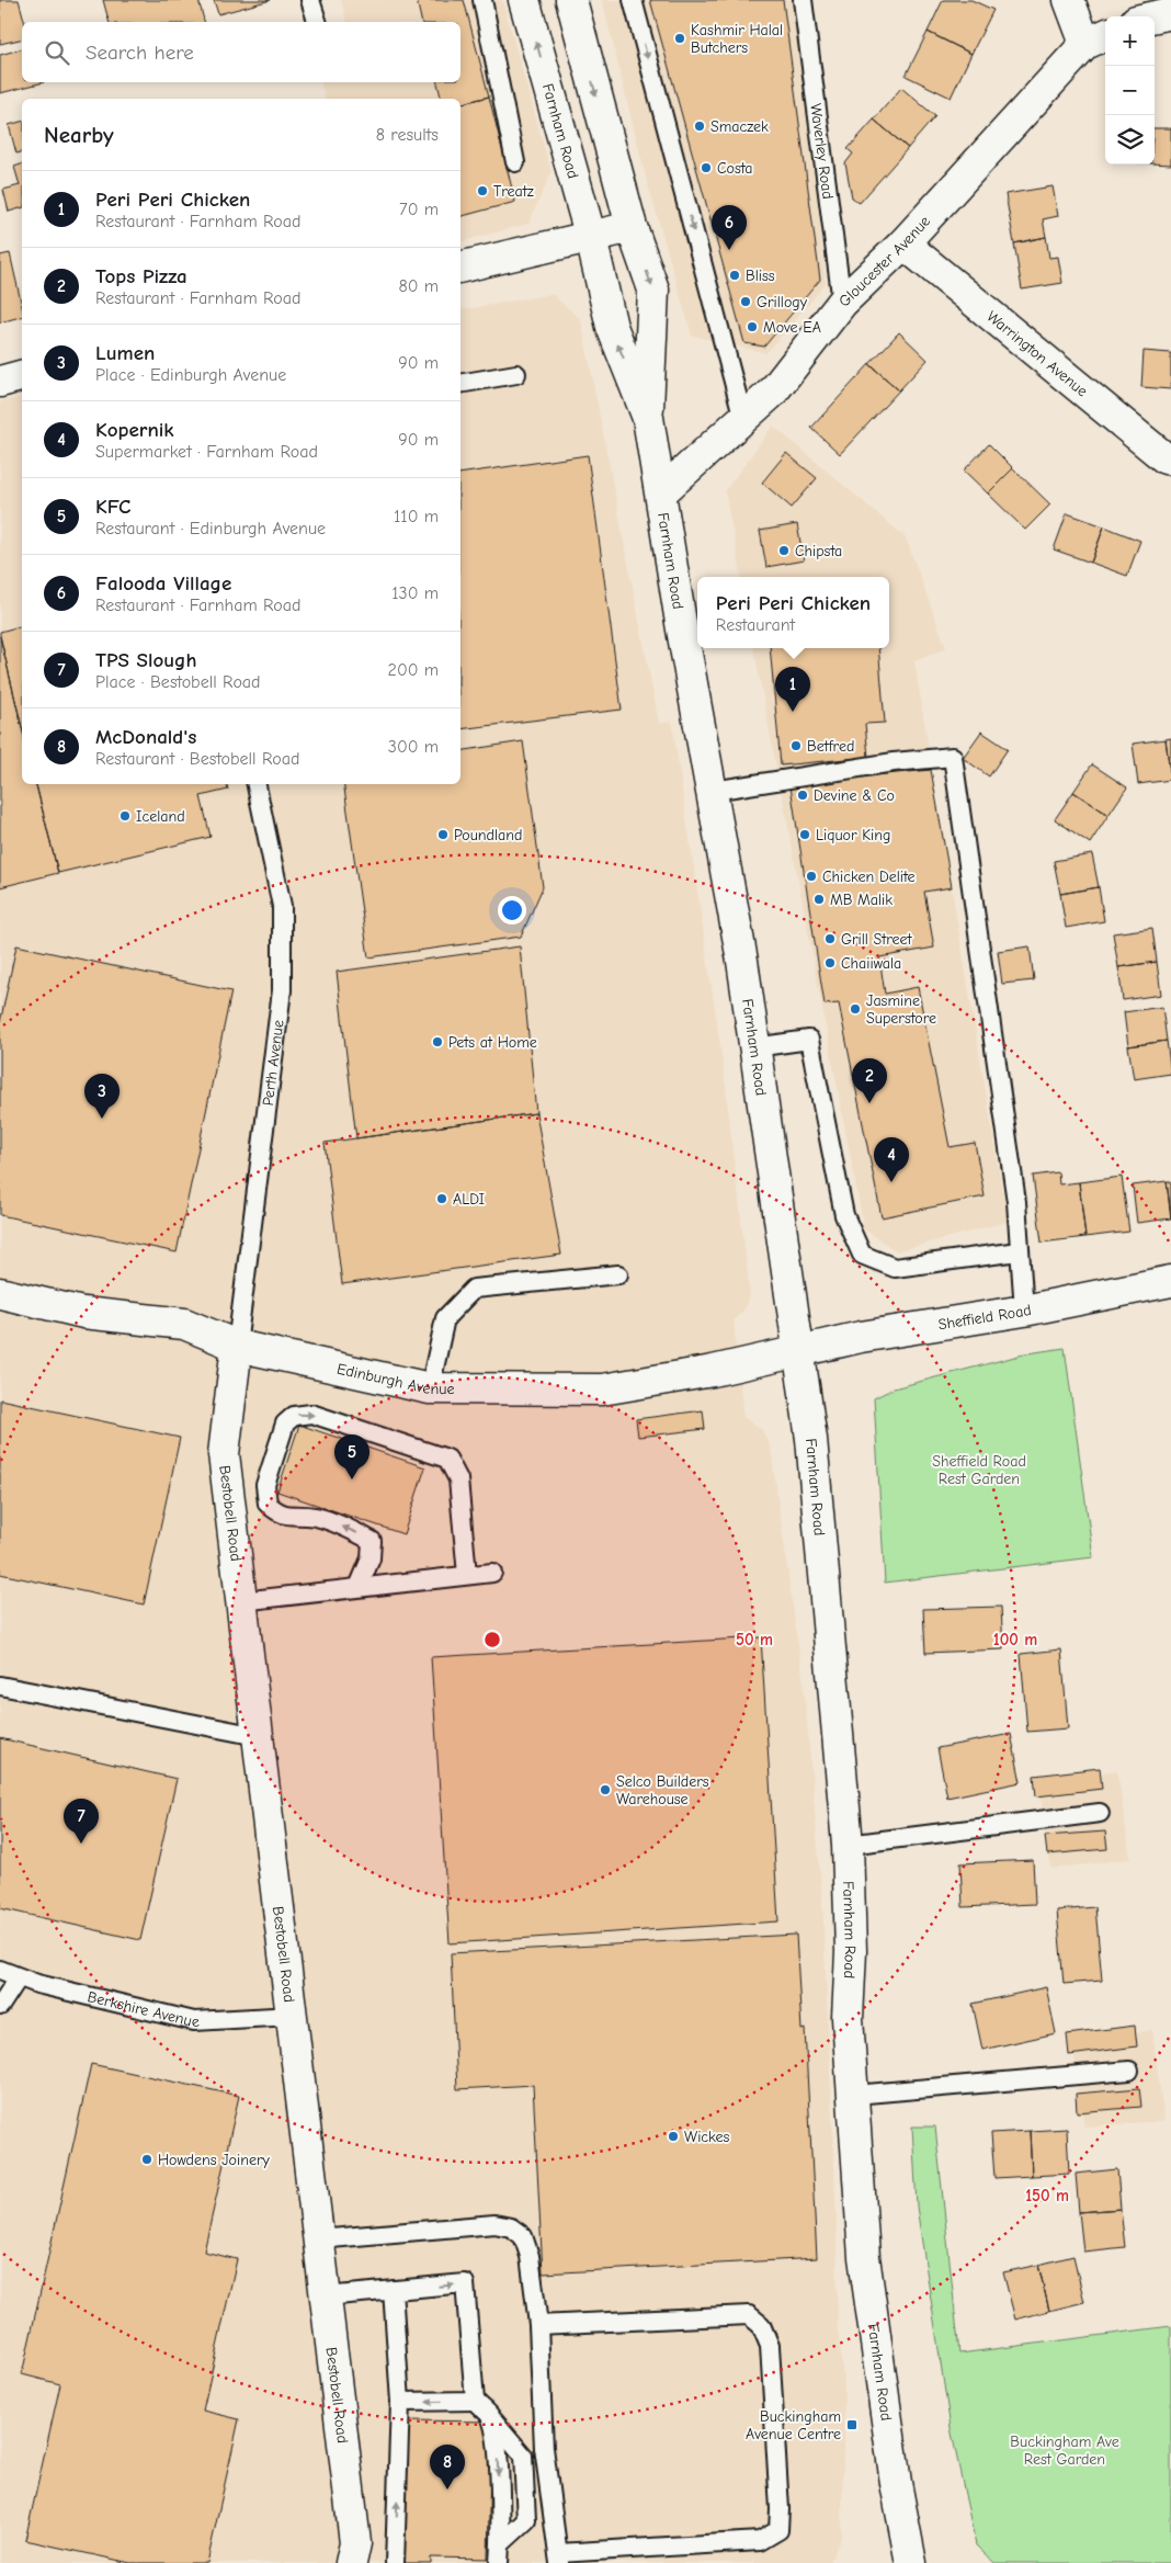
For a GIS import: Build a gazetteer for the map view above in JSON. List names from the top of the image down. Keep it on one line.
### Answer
{"streets":{"street":["Farnham Road","Gloucester Avenue","Warrington Avenue","Sheffield Road","Edinburgh Avenue","Bestobell Road"],"lane":["Waverley Road","Perth Avenue","Berkshire Avenue"]},"crossings":[["Farnham Road","Gloucester Avenue"],["Farnham Road","Sheffield Road"],["Farnham Road","Edinburgh Avenue"],["Waverley Road","Gloucester Avenue"],["Gloucester Avenue","Warrington Avenue"],["Perth Avenue","Edinburgh Avenue"],["Perth Avenue","Bestobell Road"],["Sheffield Road","Edinburgh Avenue"],["Edinburgh Avenue","Bestobell Road"],["Bestobell Road","Berkshire Avenue"]],"parks":["Sheffield Road Rest Garden","Buckingham Ave Rest Garden"],"places":{"other":["Kashmir Halal Butchers","Smaczek","Costa","Treatz","Bliss","Grillogy","Move EA","Chipsta","Betfred","Devine & Co","Iceland","Poundland","Liquor King","Chicken Delite","MB Malik","Grill Street","Chaiiwala","Jasmine Superstore","Pets at Home","ALDI","Selco Builders Warehouse","Wickes","Howdens Joinery"],"transit":["Buckingham Avenue Centre"]},"page":{"map_buttons":["+","−"],"search":"Search here","heading":["Nearby","8 results"],"list":[{"mark":"1","name":"Peri Peri Chicken","note":"Restaurant · Farnham Road","value":"70 m"},{"mark":"2","name":"Tops Pizza","note":"Restaurant · Farnham Road","value":"80 m"},{"mark":"3","name":"Lumen","note":"Place · Edinburgh Avenue","value":"90 m"},{"mark":"4","name":"Kopernik","note":"Supermarket · Farnham Road","value":"90 m"},{"mark":"5","name":"KFC","note":"Restaurant · Edinburgh Avenue","value":"110 m"},{"mark":"6","name":"Falooda Village","note":"Restaurant · Farnham Road","value":"130 m"},{"mark":"7","name":"TPS Slough","note":"Place · Bestobell Road","value":"200 m"},{"mark":"8","name":"McDonald's","note":"Restaurant · Bestobell Road","value":"300 m"}],"pins":["6","1","2","3","4","5","7","8"],"popup":["Peri Peri Chicken","Restaurant"]},"rings":["50 m","100 m","150 m"]}
